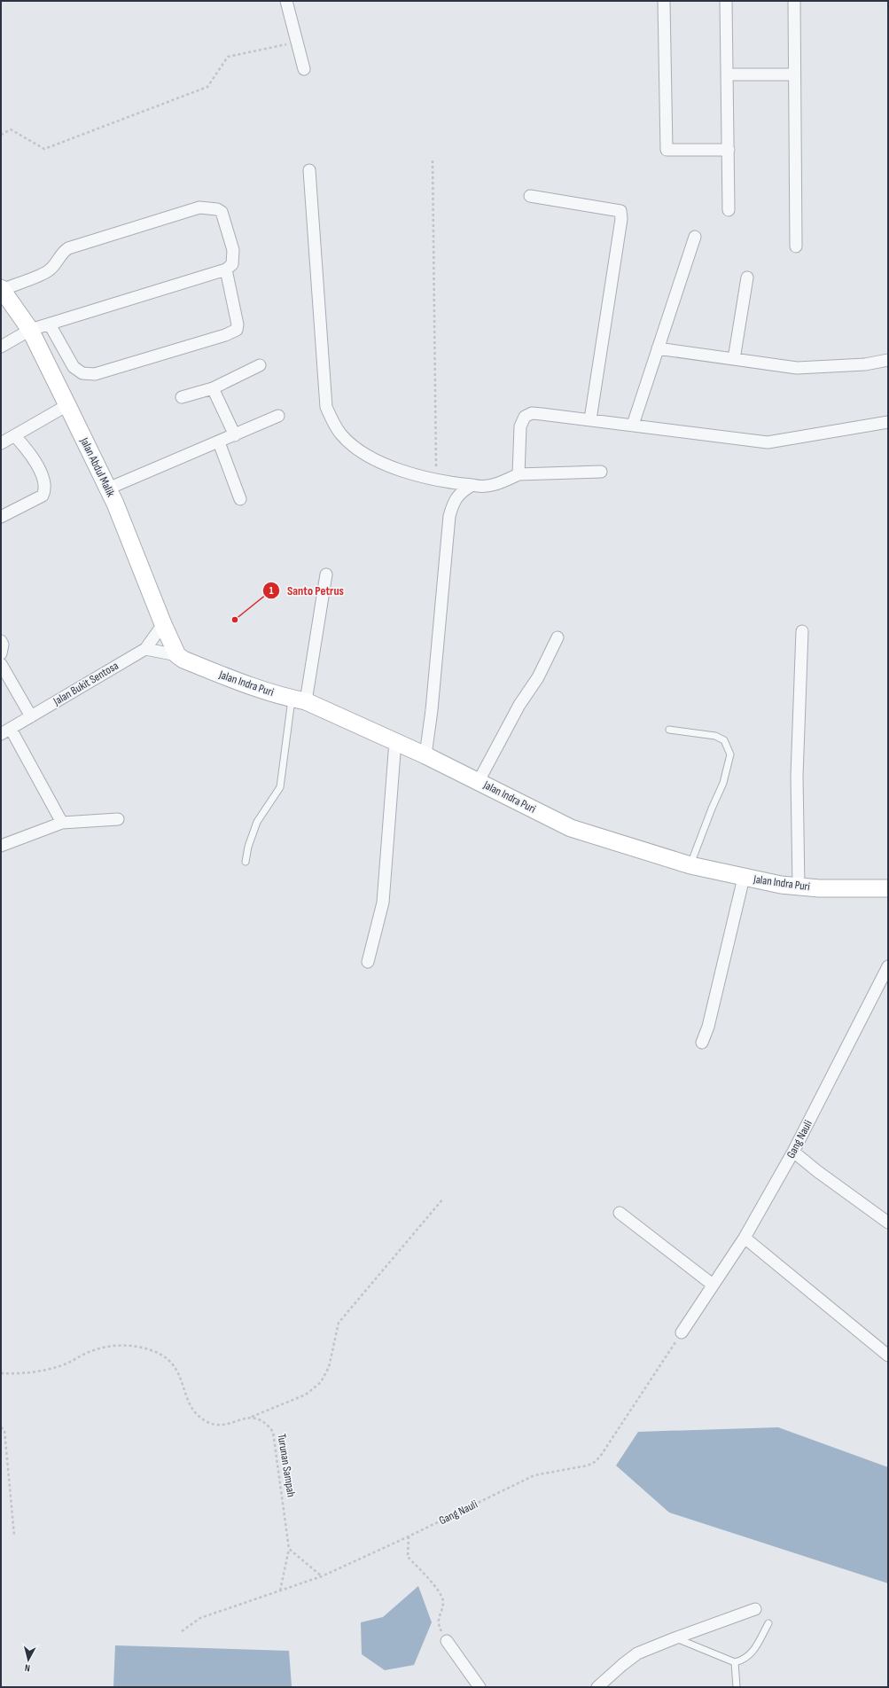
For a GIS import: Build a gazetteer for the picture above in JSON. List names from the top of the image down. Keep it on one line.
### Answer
{"streets":{"street":["Jalan Abdul Malik","Jalan Bukit Sentosa","Jalan Indra Puri","Gang Nauli"],"path":["Turunan Sampah"]},"crossings":[["Jalan Abdul Malik","Jalan Bukit Sentosa"],["Jalan Abdul Malik","Jalan Indra Puri"],["Jalan Bukit Sentosa","Jalan Indra Puri"],["Gang Nauli","Turunan Sampah"]],"places":["Santo Petrus"],"north":"bottom"}
